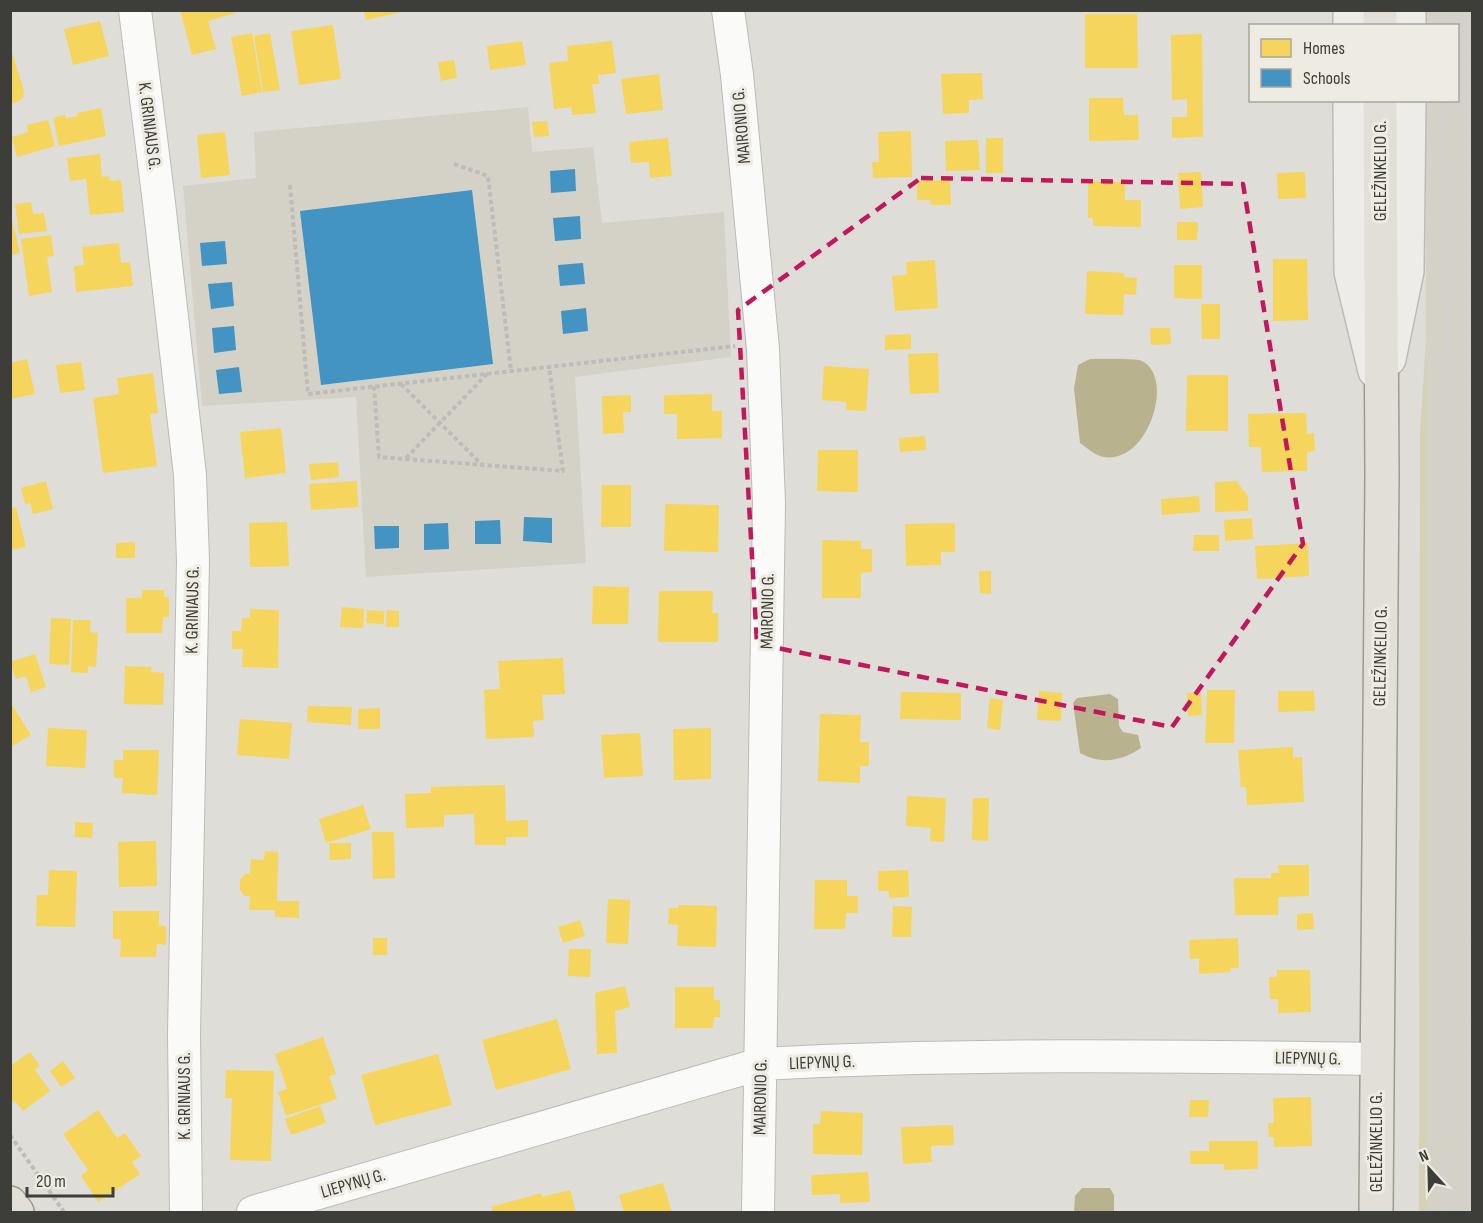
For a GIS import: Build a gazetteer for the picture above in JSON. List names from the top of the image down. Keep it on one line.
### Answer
{"streets":{"main road":["GELEŽINKELIO G."],"street":["K. GRINIAUS G.","MAIRONIO G.","LIEPYNŲ G."]},"crossings":[["MAIRONIO G.","LIEPYNŲ G."],["GELEŽINKELIO G.","LIEPYNŲ G."]],"legend":["Homes","Schools"],"scale_bar":"20 m","north":"top"}
